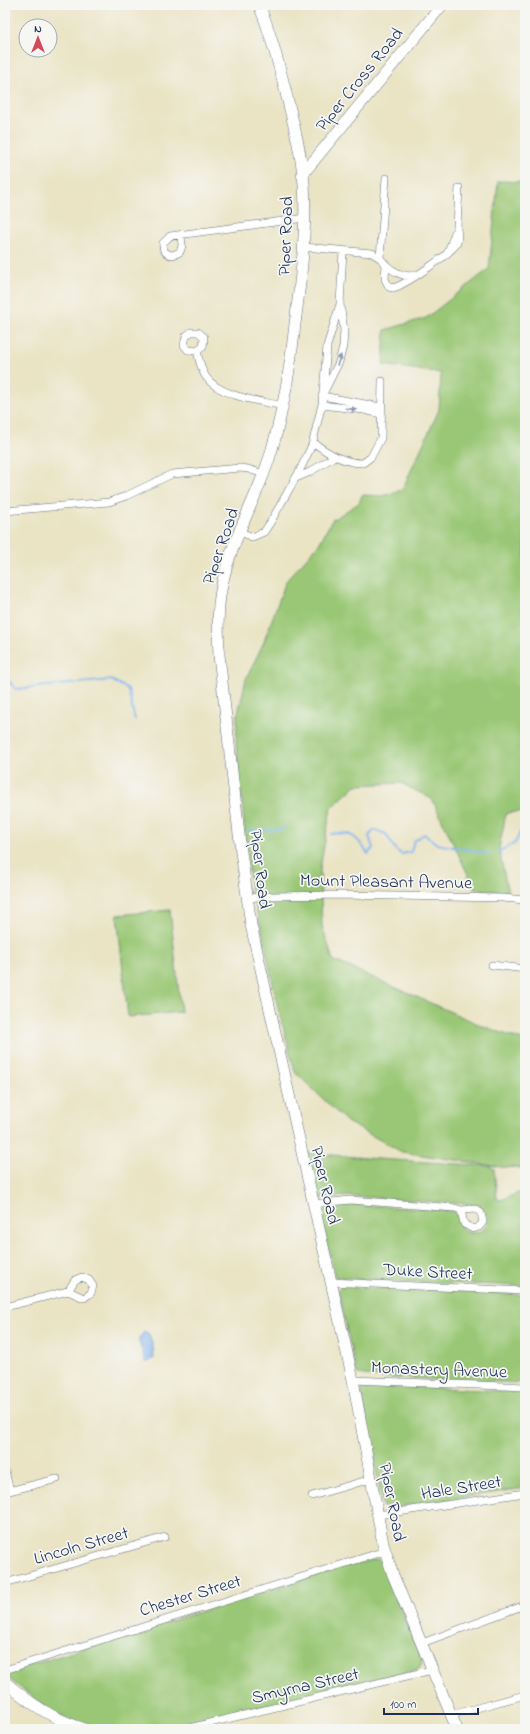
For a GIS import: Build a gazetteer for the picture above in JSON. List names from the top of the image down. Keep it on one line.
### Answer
{"streets":{"main road":["Piper Cross Road","Piper Road"],"street":["Mount Pleasant Avenue","Duke Street","Monastery Avenue","Hale Street","Lincoln Street","Chester Street","Smyrna Street"]},"crossings":[["Piper Cross Road","Piper Road"],["Piper Road","Mount Pleasant Avenue"],["Piper Road","Duke Street"],["Piper Road","Monastery Avenue"],["Piper Road","Hale Street"],["Piper Road","Chester Street"],["Piper Road","Smyrna Street"]],"scale_bar":"100 m","north":"top"}
